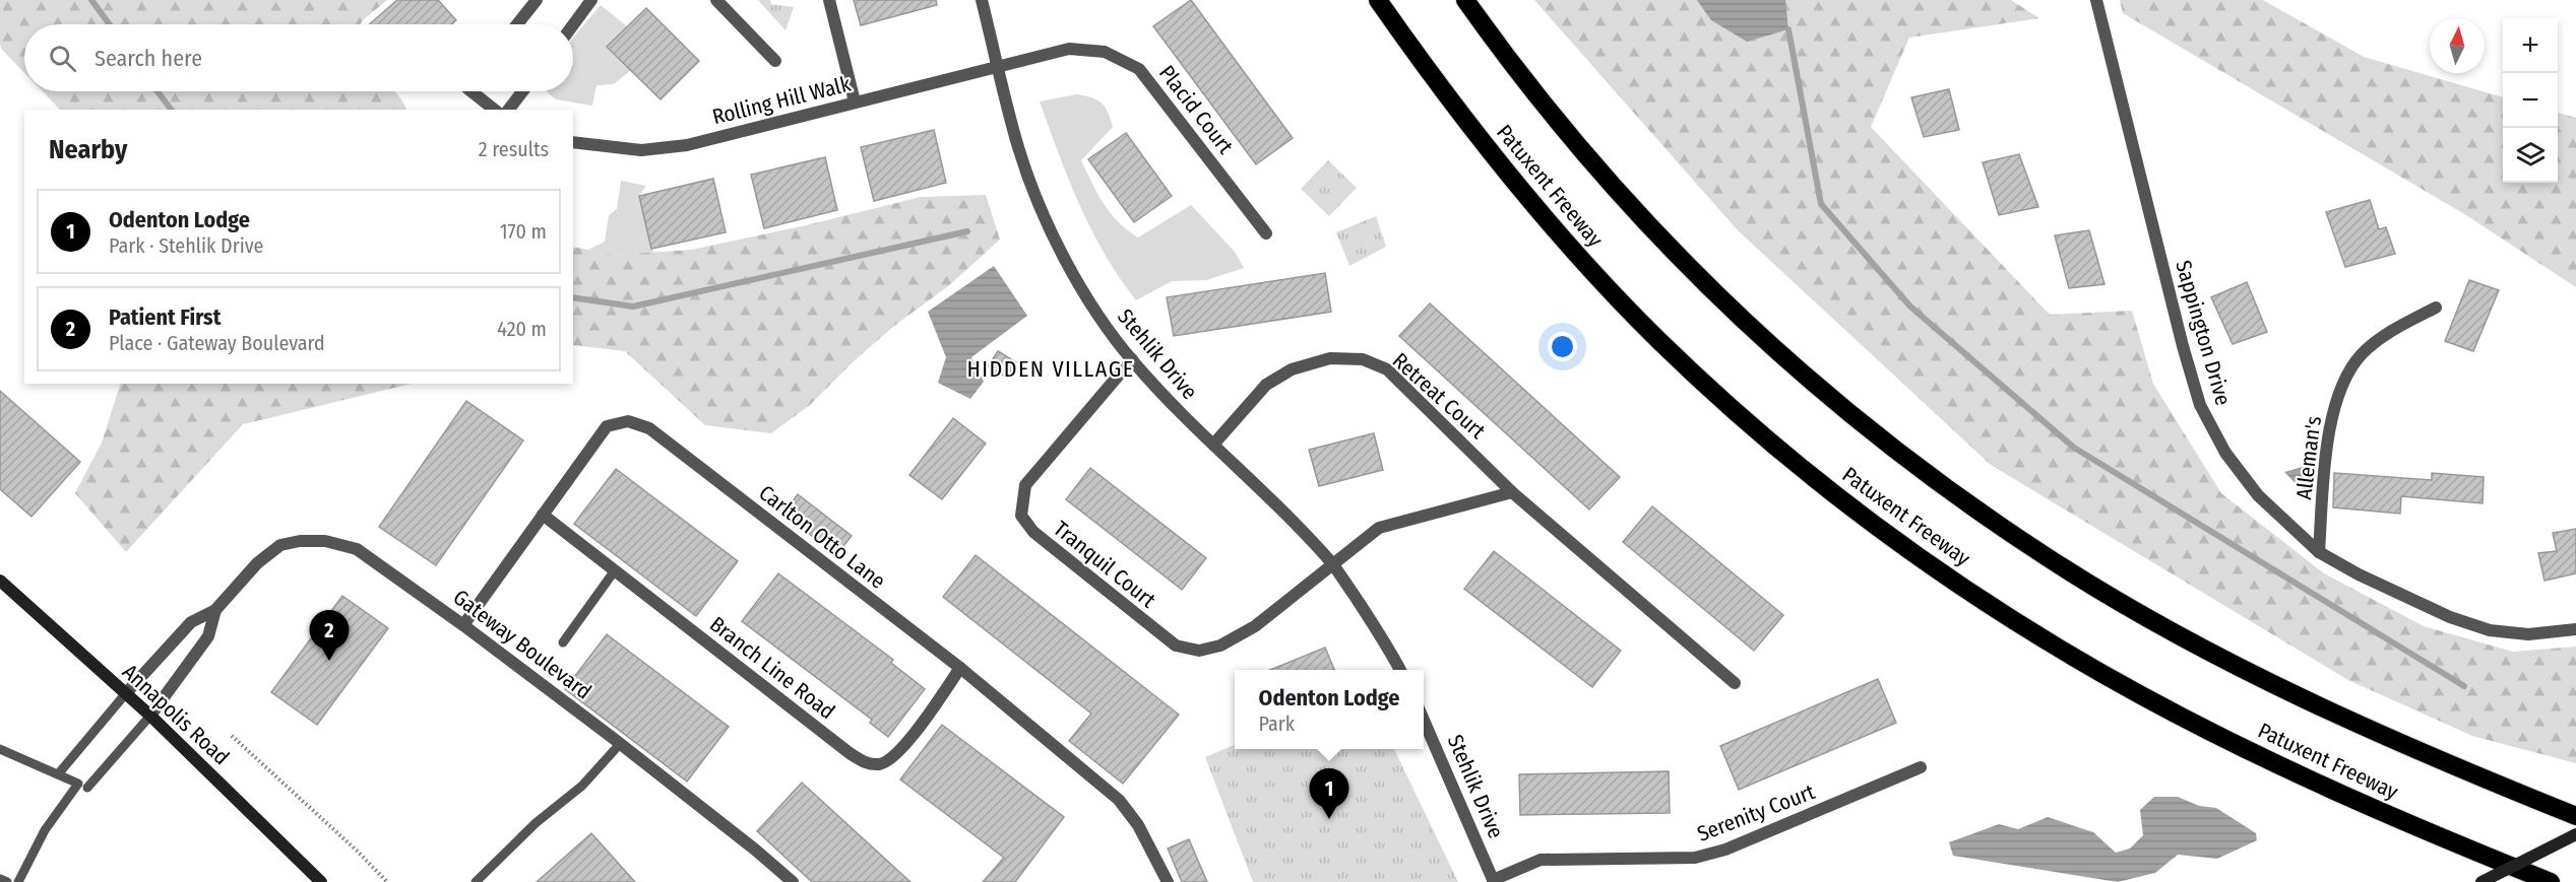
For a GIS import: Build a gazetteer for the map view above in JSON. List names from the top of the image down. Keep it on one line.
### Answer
{"streets":{"highway":["Patuxent Freeway"],"main road":["Annapolis Road"],"street":["Rolling Hill Walk","Placid Court","Sappington Drive","Stehlik Drive","Retreat Court","Alleman's","Carlton Otto Lane","Tranquil Court","Gateway Boulevard","Branch Line Road","Serenity Court"]},"crossings":[["Rolling Hill Walk","Placid Court"],["Rolling Hill Walk","Stehlik Drive"],["Placid Court","Stehlik Drive"],["Sappington Drive","Alleman's"],["Stehlik Drive","Retreat Court"],["Stehlik Drive","Tranquil Court"],["Stehlik Drive","Serenity Court"],["Carlton Otto Lane","Gateway Boulevard"],["Carlton Otto Lane","Branch Line Road"],["Gateway Boulevard","Annapolis Road"]],"districts":["HIDDEN VILLAGE"],"north":"top","page":{"map_buttons":["+","−"],"search":"Search here","heading":["Nearby","2 results"],"list":[{"mark":"1","name":"Odenton Lodge","note":"Park · Stehlik Drive","value":"170 m"},{"mark":"2","name":"Patient First","note":"Place · Gateway Boulevard","value":"420 m"}],"pins":["2","1"],"popup":["Odenton Lodge","Park"]}}
